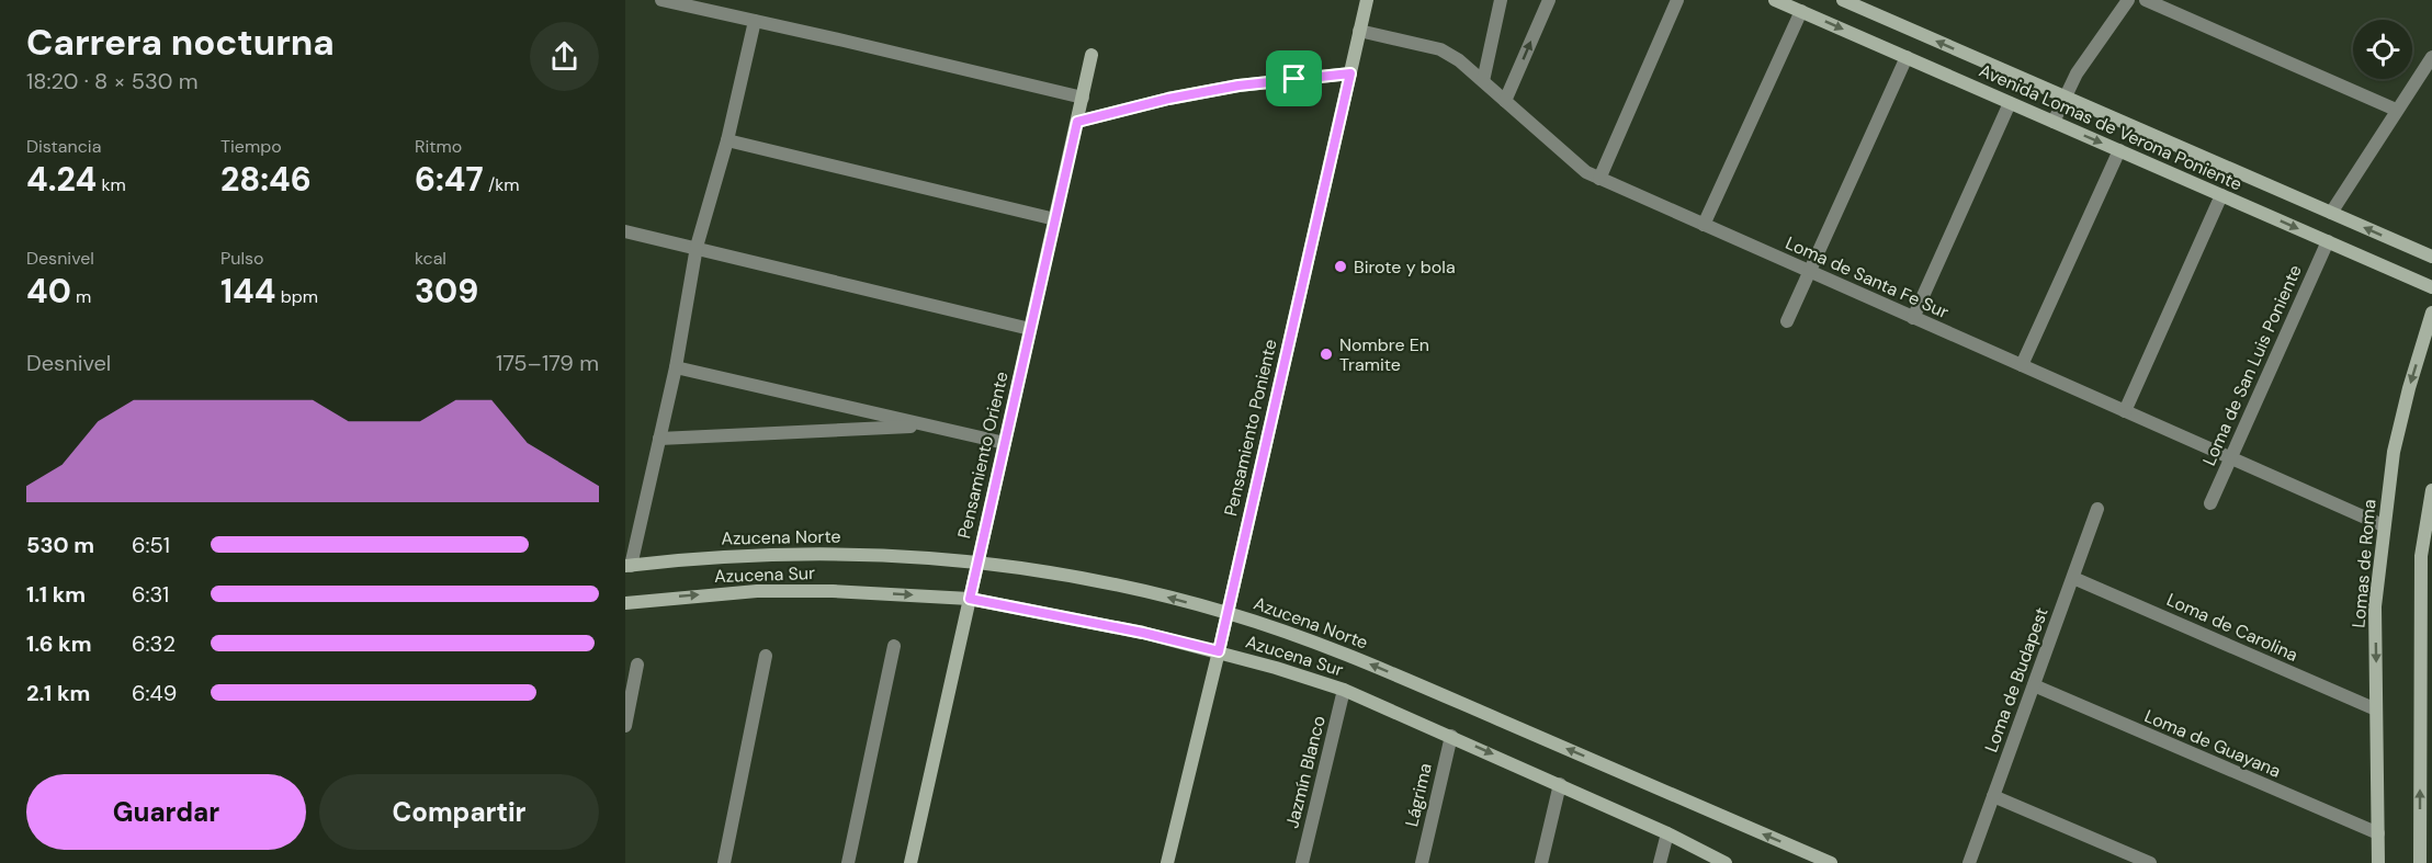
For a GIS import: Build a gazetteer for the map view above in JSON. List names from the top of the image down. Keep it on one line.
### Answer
{"streets":{"street":["Avenida Lomas de Verona Poniente","Loma de Santa Fe Sur","Loma de San Luis Poniente","Pensamiento Poniente","Pensamiento Oriente","Azucena Norte","Lomas de Roma","Azucena Sur","Loma de Carolina","Loma de Budapest","Loma de Guayana","Jazmín Blanco","Lágrima"]},"crossings":[["Avenida Lomas de Verona Poniente","Loma de San Luis Poniente"],["Loma de Santa Fe Sur","Loma de San Luis Poniente"],["Loma de Santa Fe Sur","Pensamiento Poniente"],["Loma de Santa Fe Sur","Lomas de Roma"],["Pensamiento Poniente","Azucena Norte"],["Pensamiento Poniente","Azucena Sur"],["Pensamiento Oriente","Azucena Norte"],["Pensamiento Oriente","Azucena Sur"],["Lomas de Roma","Loma de Carolina"],["Lomas de Roma","Loma de Guayana"],["Azucena Sur","Jazmín Blanco"],["Azucena Sur","Lágrima"],["Loma de Carolina","Loma de Budapest"],["Loma de Budapest","Loma de Guayana"]],"one_way":["Azucena Norte","Azucena Sur"],"places":["Birote y bola","Nombre En Tramite"],"page":{"heading":["Carrera nocturna","18:20 · 8 × 530 m"],"stats":[["Distancia","4.24 km"],["Tiempo","28:46"],["Ritmo","6:47 /km"],["Desnivel","40 m"],["Pulso","144 bpm"],["kcal","309"]],"chart":["Desnivel","175–179 m"],"list":[{"name":"530 m","note":"6:51"},{"name":"1.1 km","note":"6:31"},{"name":"1.6 km","note":"6:32"},{"name":"2.1 km","note":"6:49"}],"buttons":["Guardar","Compartir"]}}
